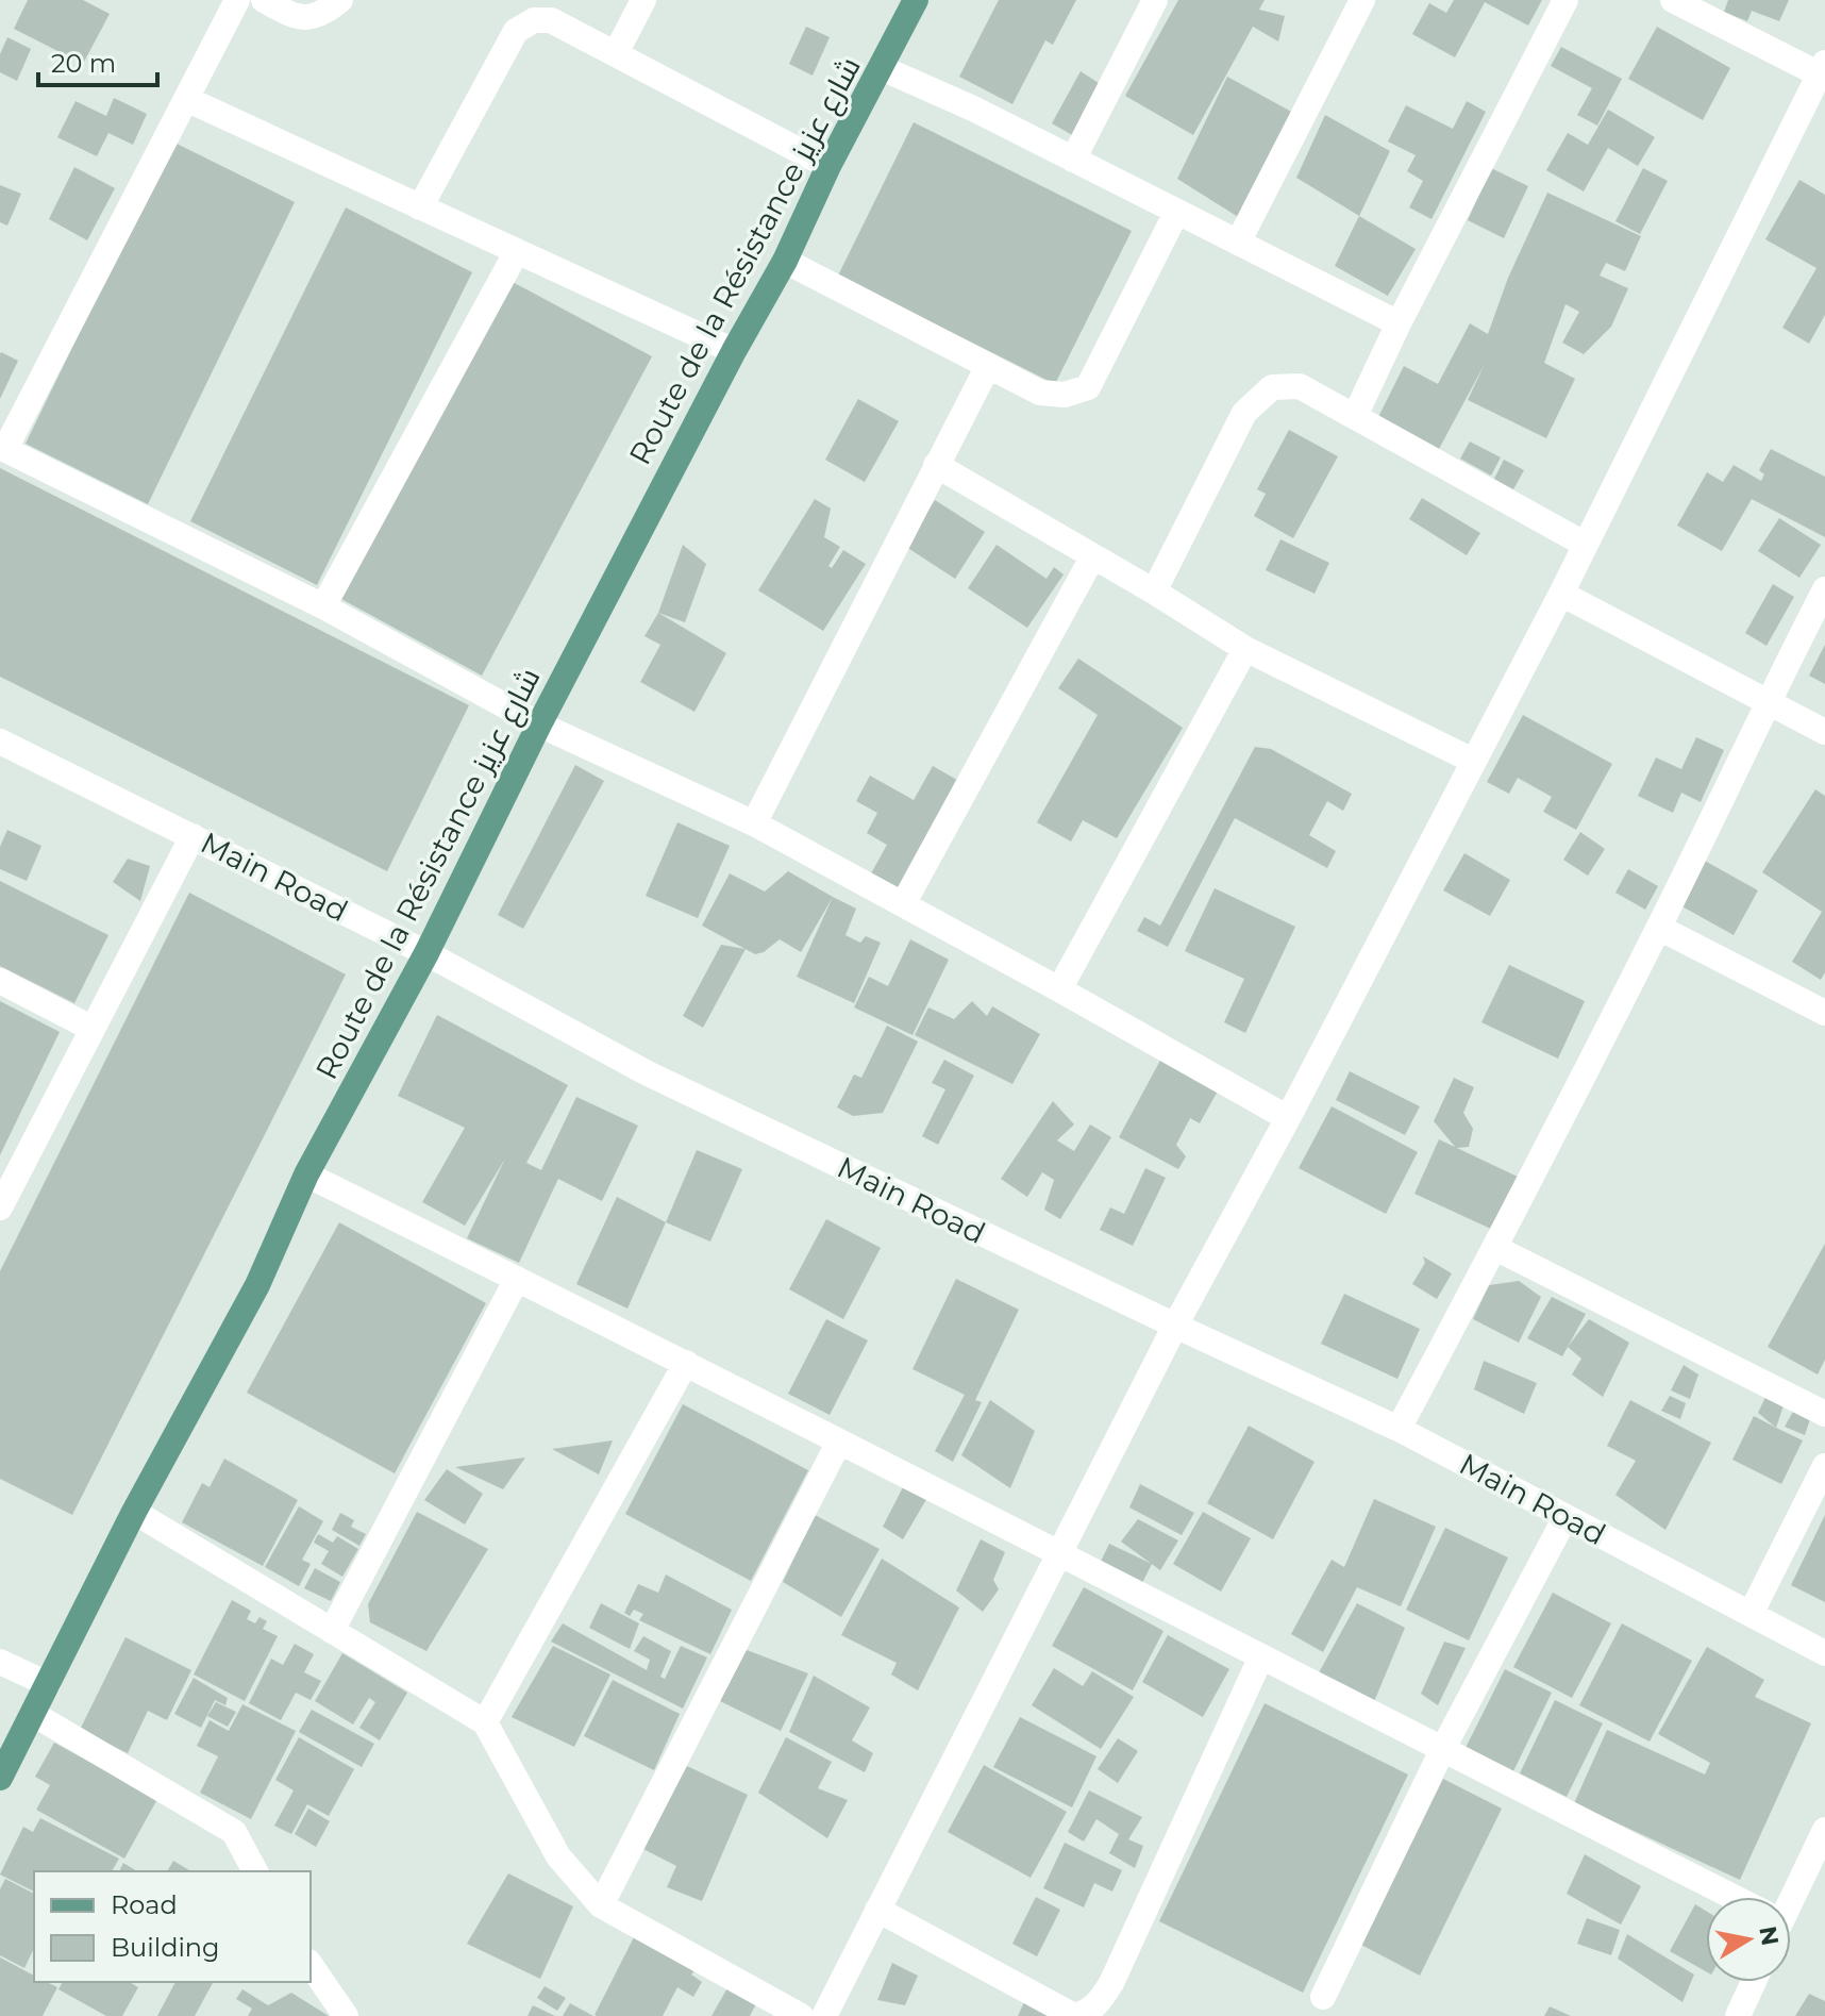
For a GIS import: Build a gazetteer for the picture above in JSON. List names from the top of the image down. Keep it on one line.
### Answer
{"streets":{"main road":["Route de la Résistance شارع عزيز"],"street":["Main Road"]},"crossings":[["Route de la Résistance شارع عزيز","Main Road"]],"legend":["Road","Building"],"scale_bar":"20 m","north":"right"}
